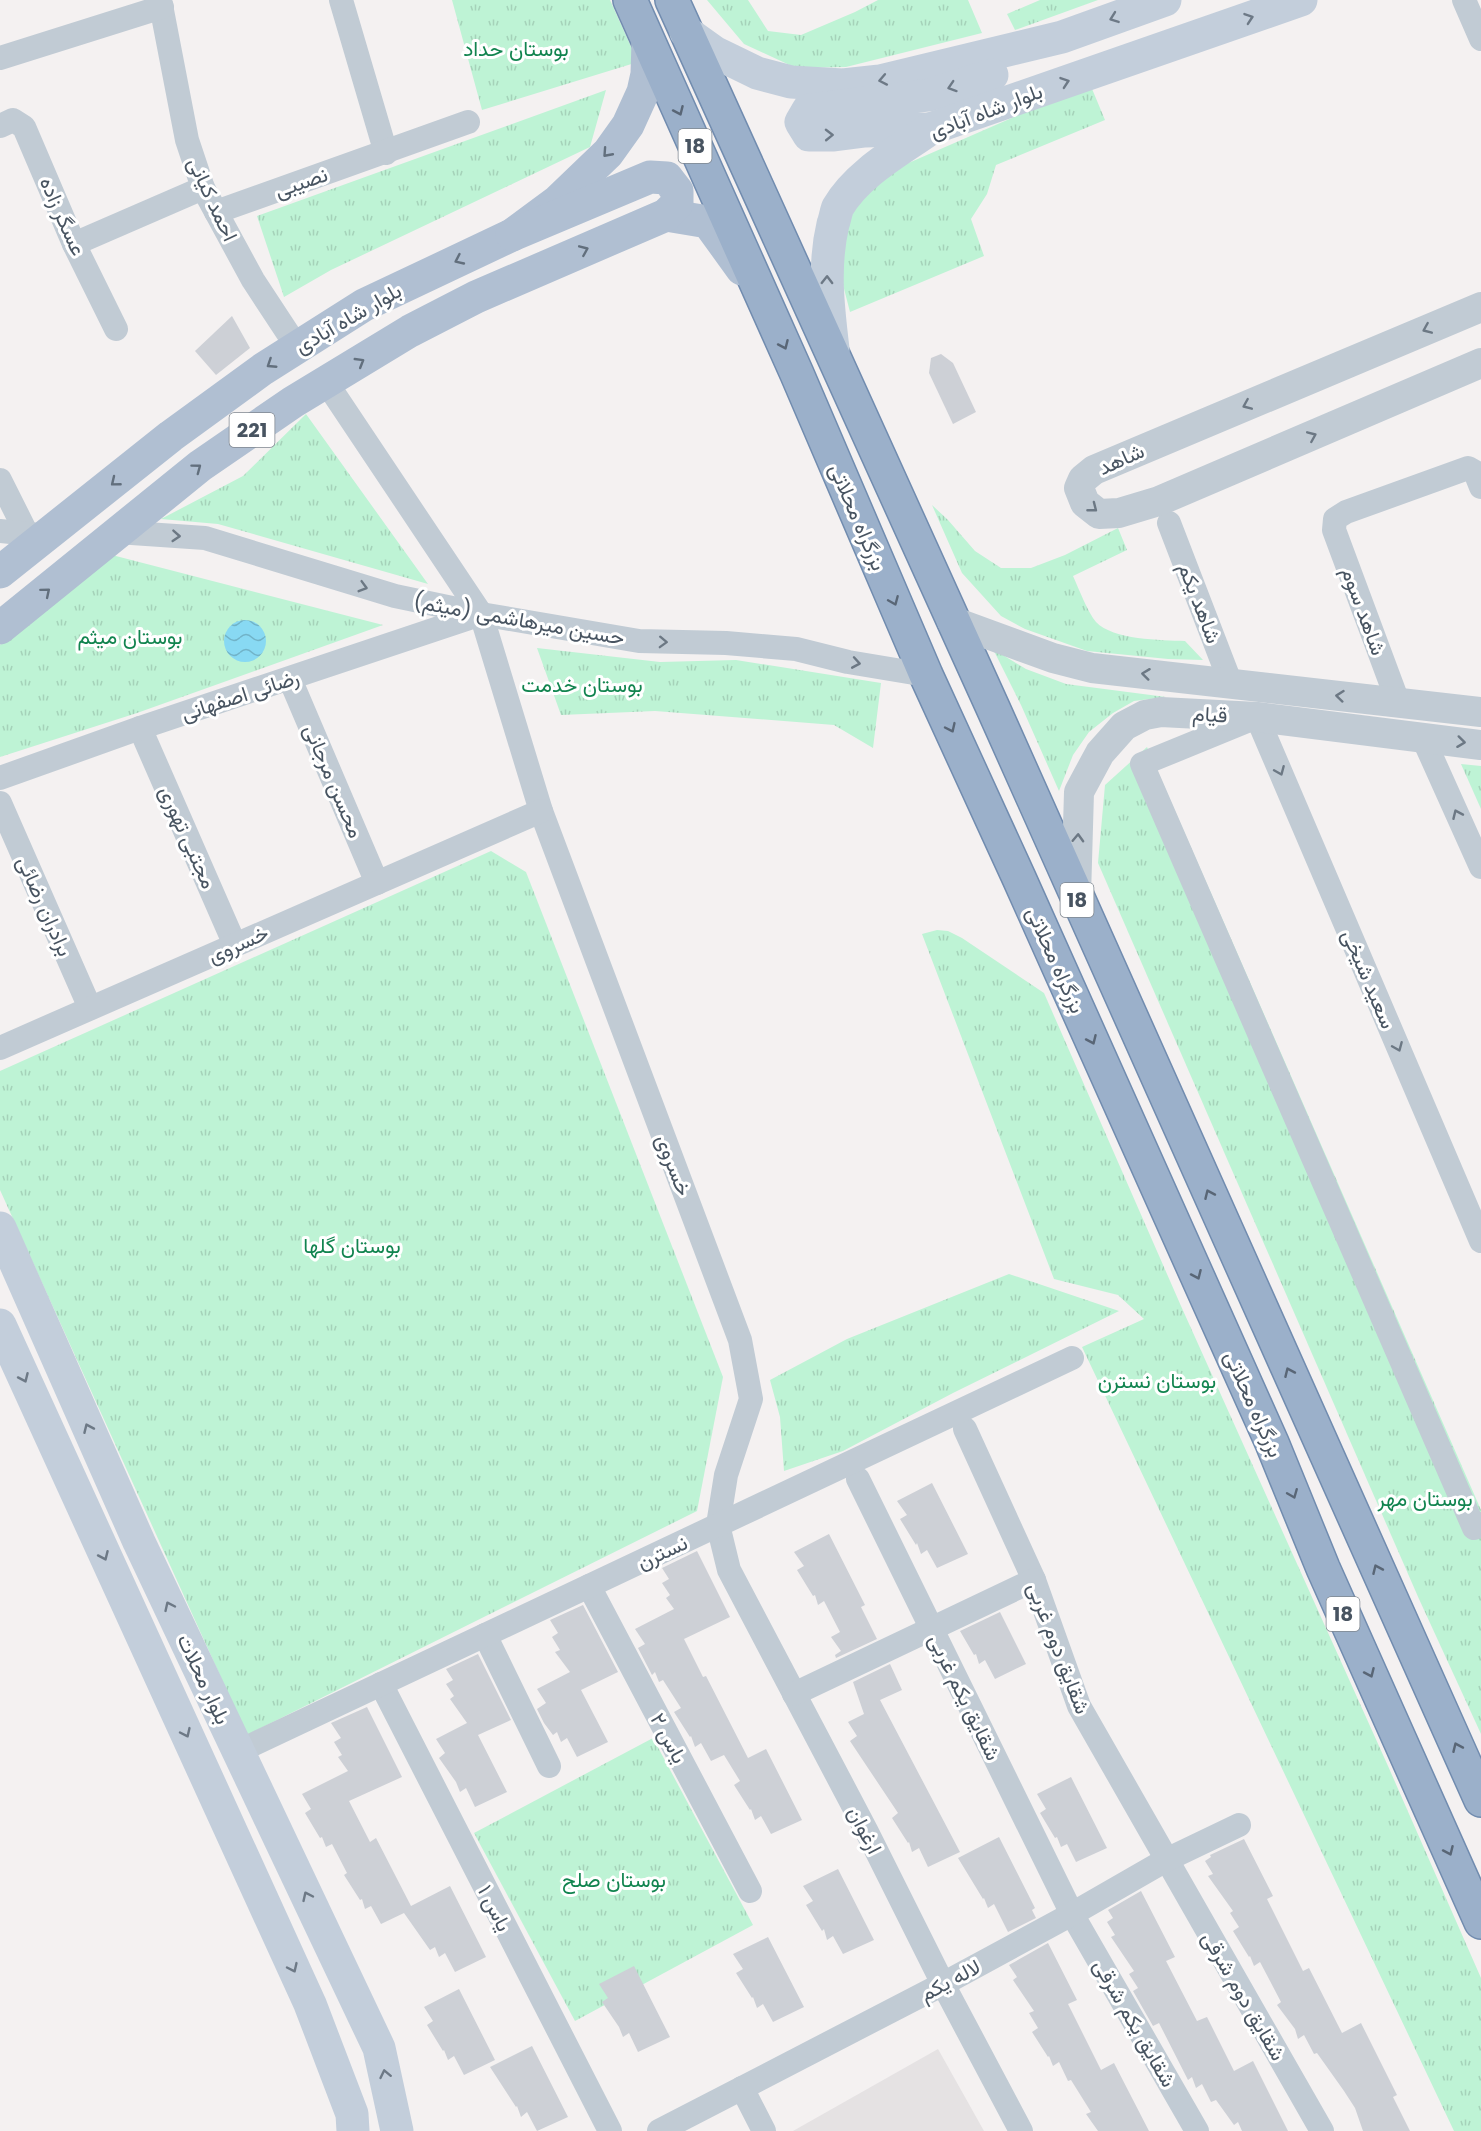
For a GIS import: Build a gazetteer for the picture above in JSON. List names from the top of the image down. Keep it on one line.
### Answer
{"streets":{"highway":["18","بزرگراه محلاتی"],"main road":["بلوار شاه آبادی","221","بلوار محلات"],"street":["نصیبی","احمد کیانی","عسگر زاده","شاهد","شاهد یکم","شاهد سوم","حسین میرهاشمی (میثم)","رضائی اصفهانی","قیام","محسن مرجانی","مجتبی تهوری","برادران رضائی","خسروی","سعید شیخی","نسترن","شقایق دوم غربی","شقایق یکم غربی","یاس ۲","ارغوان","یاس ۱","لاله یکم","شقایق دوم شرقی","شقایق یکم شرقی"]},"crossings":[["بلوار شاه آبادی","احمد کیانی"],["بلوار شاه آبادی","221"],["بلوار شاه آبادی","بزرگراه محلاتی"],["بلوار شاه آبادی","حسین میرهاشمی (میثم)"],["بلوار شاه آبادی","خسروی"],["نصیبی","احمد کیانی"],["بزرگراه محلاتی","حسین میرهاشمی (میثم)"],["بزرگراه محلاتی","قیام"],["شاهد یکم","قیام"],["شاهد سوم","قیام"],["حسین میرهاشمی (میثم)","رضائی اصفهانی"],["حسین میرهاشمی (میثم)","خسروی"],["رضائی اصفهانی","محسن مرجانی"],["رضائی اصفهانی","مجتبی تهوری"],["رضائی اصفهانی","خسروی"],["قیام","سعید شیخی"],["محسن مرجانی","خسروی"],["مجتبی تهوری","خسروی"],["برادران رضائی","خسروی"],["خسروی","نسترن"],["خسروی","ارغوان"],["نسترن","یاس ۲"],["نسترن","ارغوان"],["نسترن","یاس ۱"],["شقایق دوم غربی","لاله یکم"],["شقایق دوم غربی","شقایق دوم شرقی"],["شقایق یکم غربی","لاله یکم"],["شقایق یکم غربی","شقایق یکم شرقی"],["ارغوان","لاله یکم"],["لاله یکم","شقایق دوم شرقی"],["لاله یکم","شقایق یکم شرقی"]],"one_way":["حسین میرهاشمی (میثم)","سعید شیخی"],"parks":["بوستان حداد","بوستان میثم","بوستان خدمت","بوستان گلها","بوستان نسترن","بوستان مهر","بوستان صلح"]}
